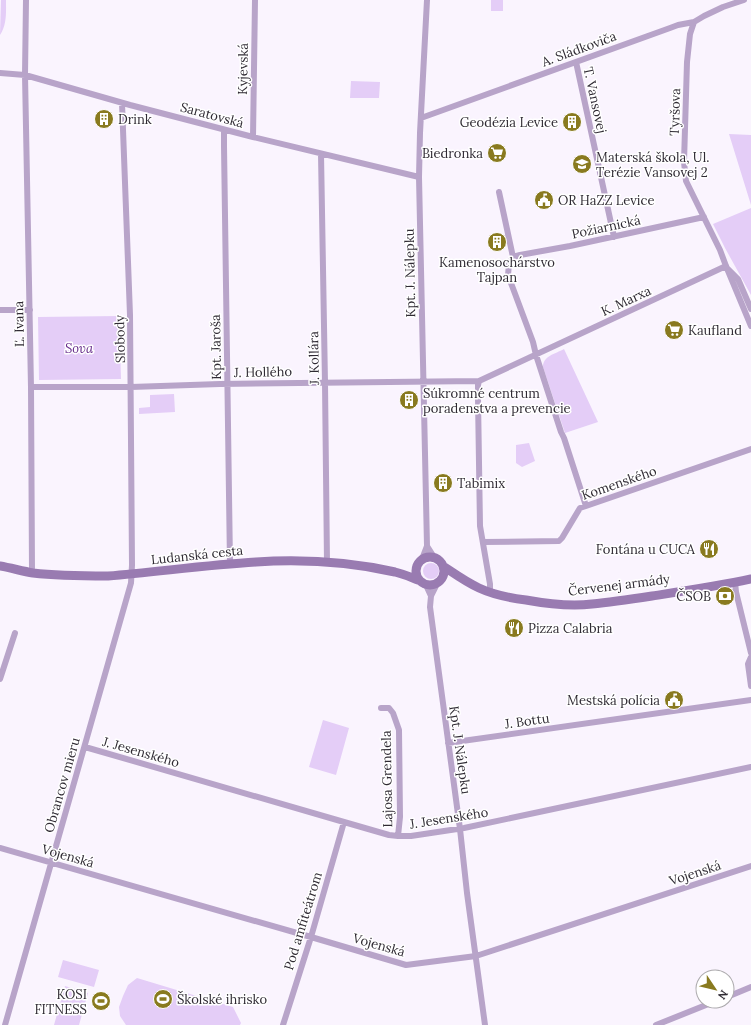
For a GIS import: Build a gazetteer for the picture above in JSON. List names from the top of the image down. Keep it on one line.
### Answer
{"streets":{"street":["A. Sládkoviča","Kyjevská","T. Vansovej","Tyršova","Saratovská","Požiarnická","Kpt. J. Nálepku","K. Marxa","Ľ. Ivana","Slobody","Kpt. Jaroša","J. Kollára","J. Hollého","Komenského","Ludanská cesta","Červenej armády","J. Bottu","J. Jesenského","Lajosa Grendela","Obrancov mieru","Vojenská","Pod amfiteátrom"]},"crossings":[["A. Sládkoviča","T. Vansovej"],["A. Sládkoviča","Tyršova"],["A. Sládkoviča","Kpt. J. Nálepku"],["Kyjevská","Saratovská"],["T. Vansovej","Požiarnická"],["Tyršova","Požiarnická"],["Tyršova","K. Marxa"],["Saratovská","Kpt. J. Nálepku"],["Saratovská","Ľ. Ivana"],["Saratovská","Slobody"],["Saratovská","Kpt. Jaroša"],["Saratovská","J. Kollára"],["Kpt. J. Nálepku","K. Marxa"],["Kpt. J. Nálepku","J. Hollého"],["Kpt. J. Nálepku","Ludanská cesta"],["Kpt. J. Nálepku","Červenej armády"],["Kpt. J. Nálepku","J. Bottu"],["Kpt. J. Nálepku","J. Jesenského"],["Kpt. J. Nálepku","Vojenská"],["K. Marxa","J. Hollého"],["Ľ. Ivana","J. Hollého"],["Ľ. Ivana","Ludanská cesta"],["Slobody","J. Hollého"],["Slobody","Ludanská cesta"],["Slobody","Obrancov mieru"],["Kpt. Jaroša","J. Hollého"],["Kpt. Jaroša","Ludanská cesta"],["J. Kollára","J. Hollého"],["J. Kollára","Ludanská cesta"],["Ludanská cesta","Červenej armády"],["Ludanská cesta","Obrancov mieru"],["J. Jesenského","Lajosa Grendela"],["J. Jesenského","Obrancov mieru"],["J. Jesenského","Pod amfiteátrom"],["Obrancov mieru","Vojenská"],["Vojenská","Pod amfiteátrom"]],"parks":["Sova"],"places":{"building":["Drink","Geodézia Levice","Kamenosochárstvo Tajpan","Súkromné centrum poradenstva a prevencie","Tabimix"],"supermarket":["Biedronka","Kaufland"],"school or university":["Materská škola, Ul. Terézie Vansovej 2"],"public building":["OR HaZZ Levice","Mestská polícia"],"restaurant":["Fontána u CUCA","Pizza Calabria"],"bank":["ČSOB"],"sports":["Školské ihrisko","KOSI FITNESS"]},"north":"bottom right"}
